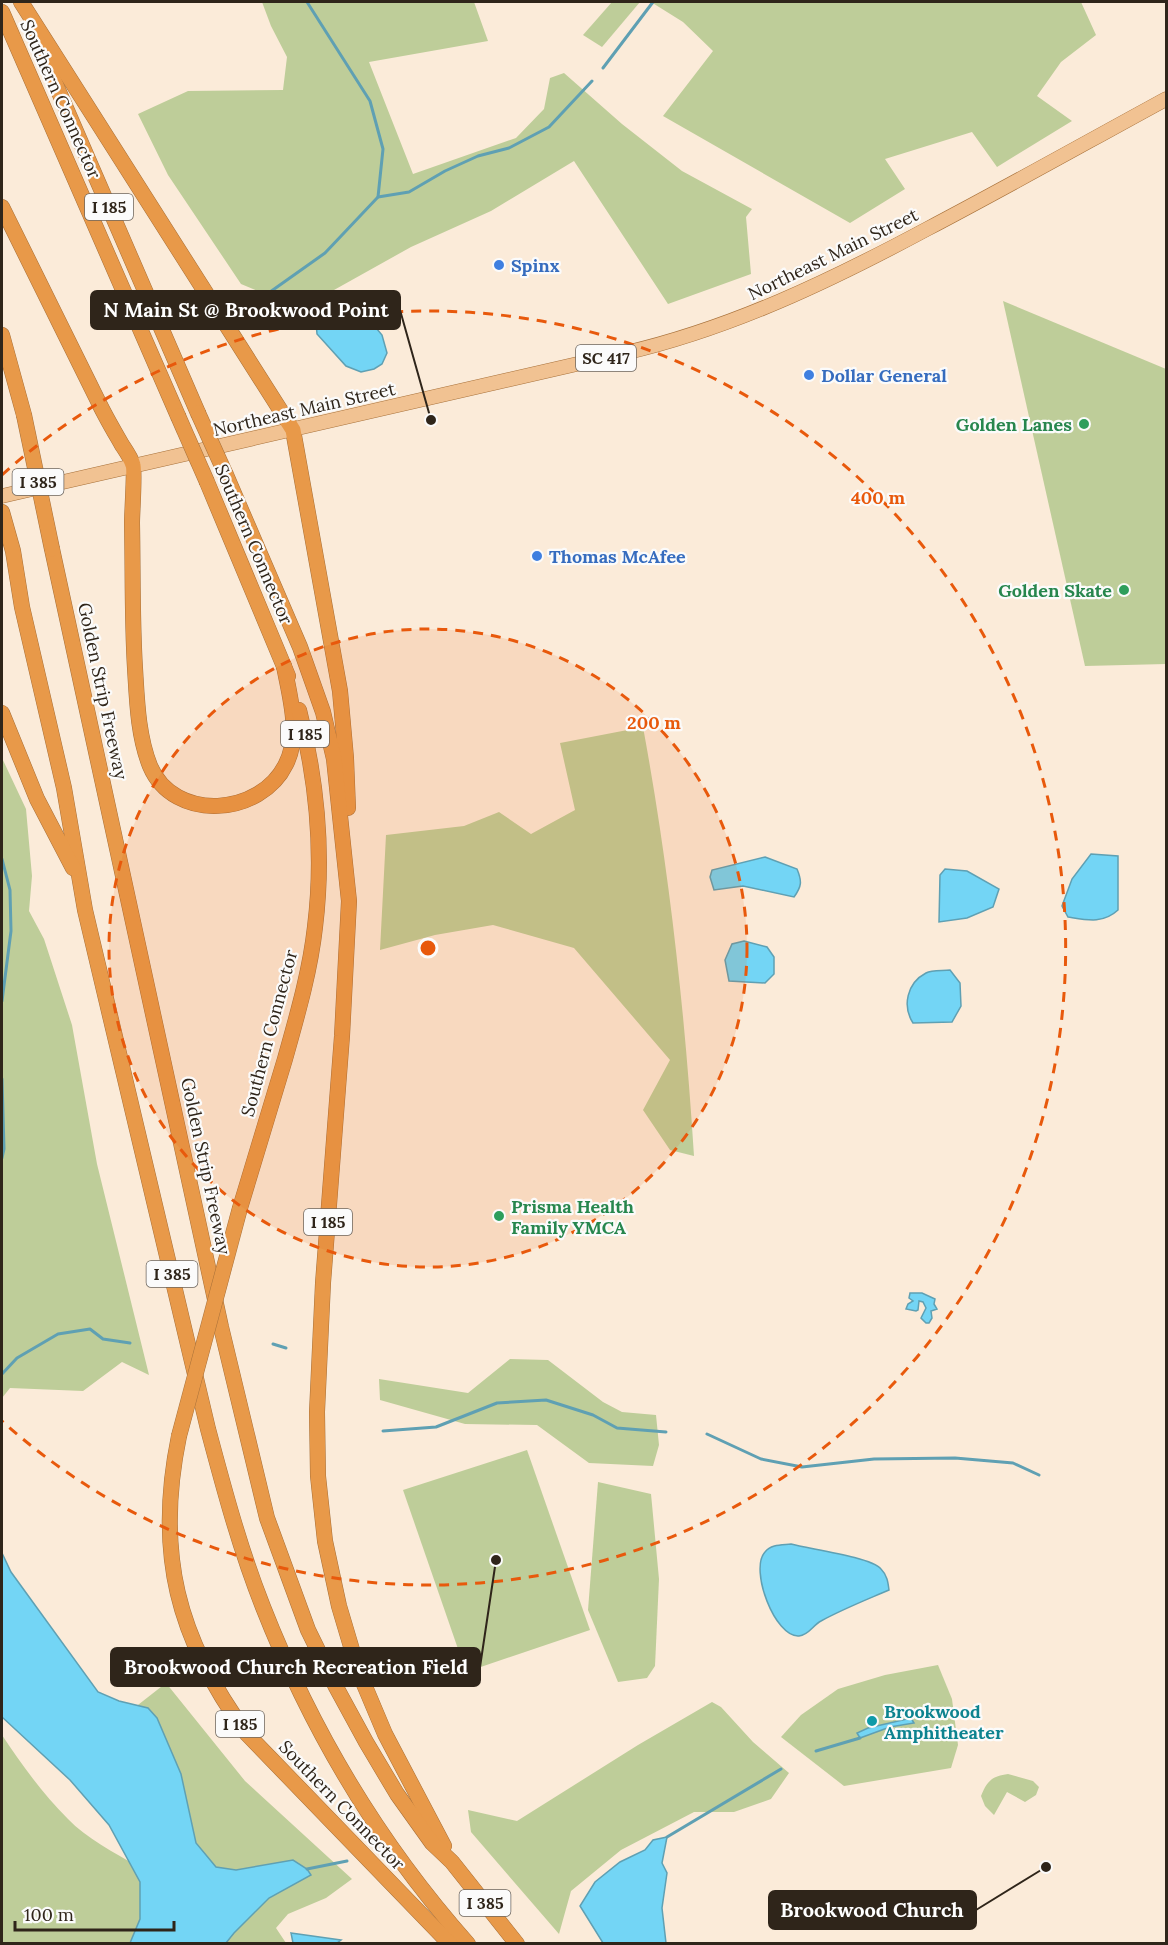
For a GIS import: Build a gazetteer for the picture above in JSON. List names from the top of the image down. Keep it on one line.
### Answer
{"streets":{"highway":["Southern Connector","I 185","I 385","Golden Strip Freeway"],"main road":["Northeast Main Street","SC 417"]},"crossings":[["Southern Connector","Golden Strip Freeway"]],"places":["Spinx","Dollar General","N Main St @ Brookwood Point","Golden Lanes","Thomas McAfee","Golden Skate","Prisma Health Family YMCA","Brookwood Church Recreation Field","Brookwood Amphitheater","Brookwood Church"],"scale_bar":"100 m","rings":["400 m","200 m"]}
